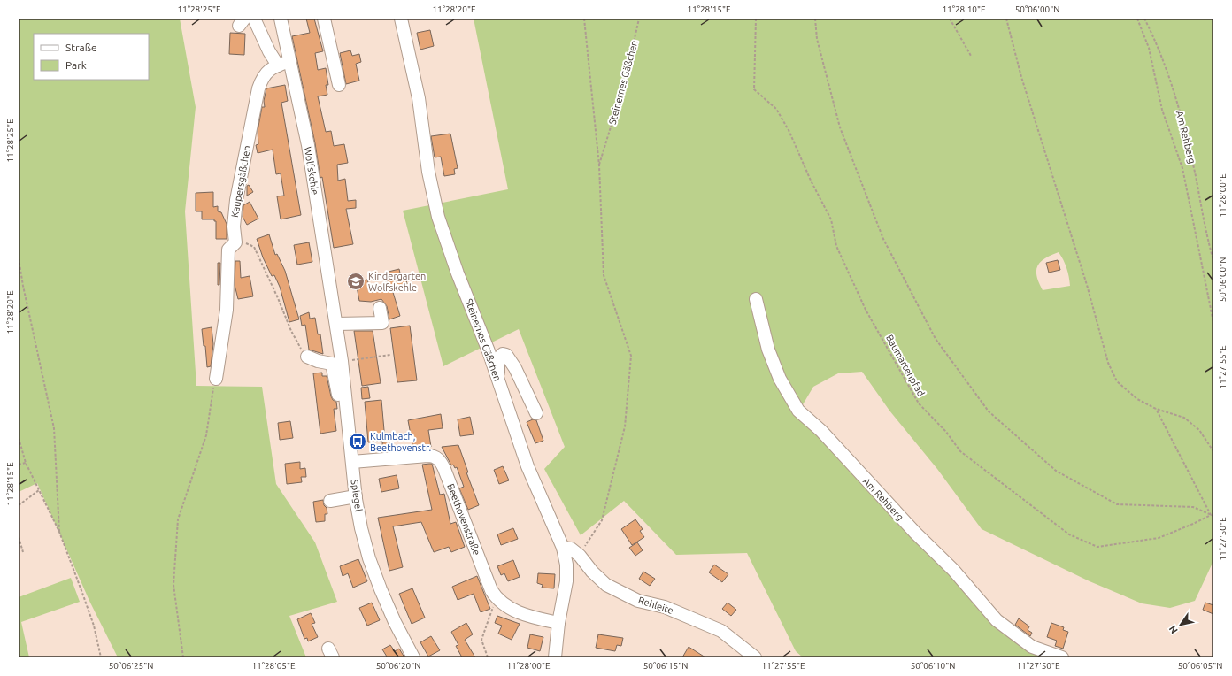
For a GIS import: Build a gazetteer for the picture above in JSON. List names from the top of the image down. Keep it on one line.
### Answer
{"streets":{"street":["Steinernes Gäßchen","Am Rehberg","Wolfskehle","Kaupersgäßchen","Spiegel","Beethovenstraße","Rehleite"],"path":["Baumartenpfad"]},"crossings":[["Steinernes Gäßchen","Rehleite"],["Wolfskehle","Kaupersgäßchen"],["Wolfskehle","Spiegel"],["Spiegel","Beethovenstraße"]],"places":{"school or university":["Kindergarten Wolfskehle"],"bus stop":["Kulmbach, Beethovenstr."]},"legend":["Straße","Park"],"north":"bottom left","coordinates":["11°28'25\"E","11°28'20\"E","11°28'15\"E","11°28'10\"E","50°06'00\"N","11°28'00\"E","11°27'55\"E","11°27'50\"E","50°06'25\"N","11°28'05\"E","50°06'20\"N","50°06'15\"N","50°06'10\"N","50°06'05\"N"]}
